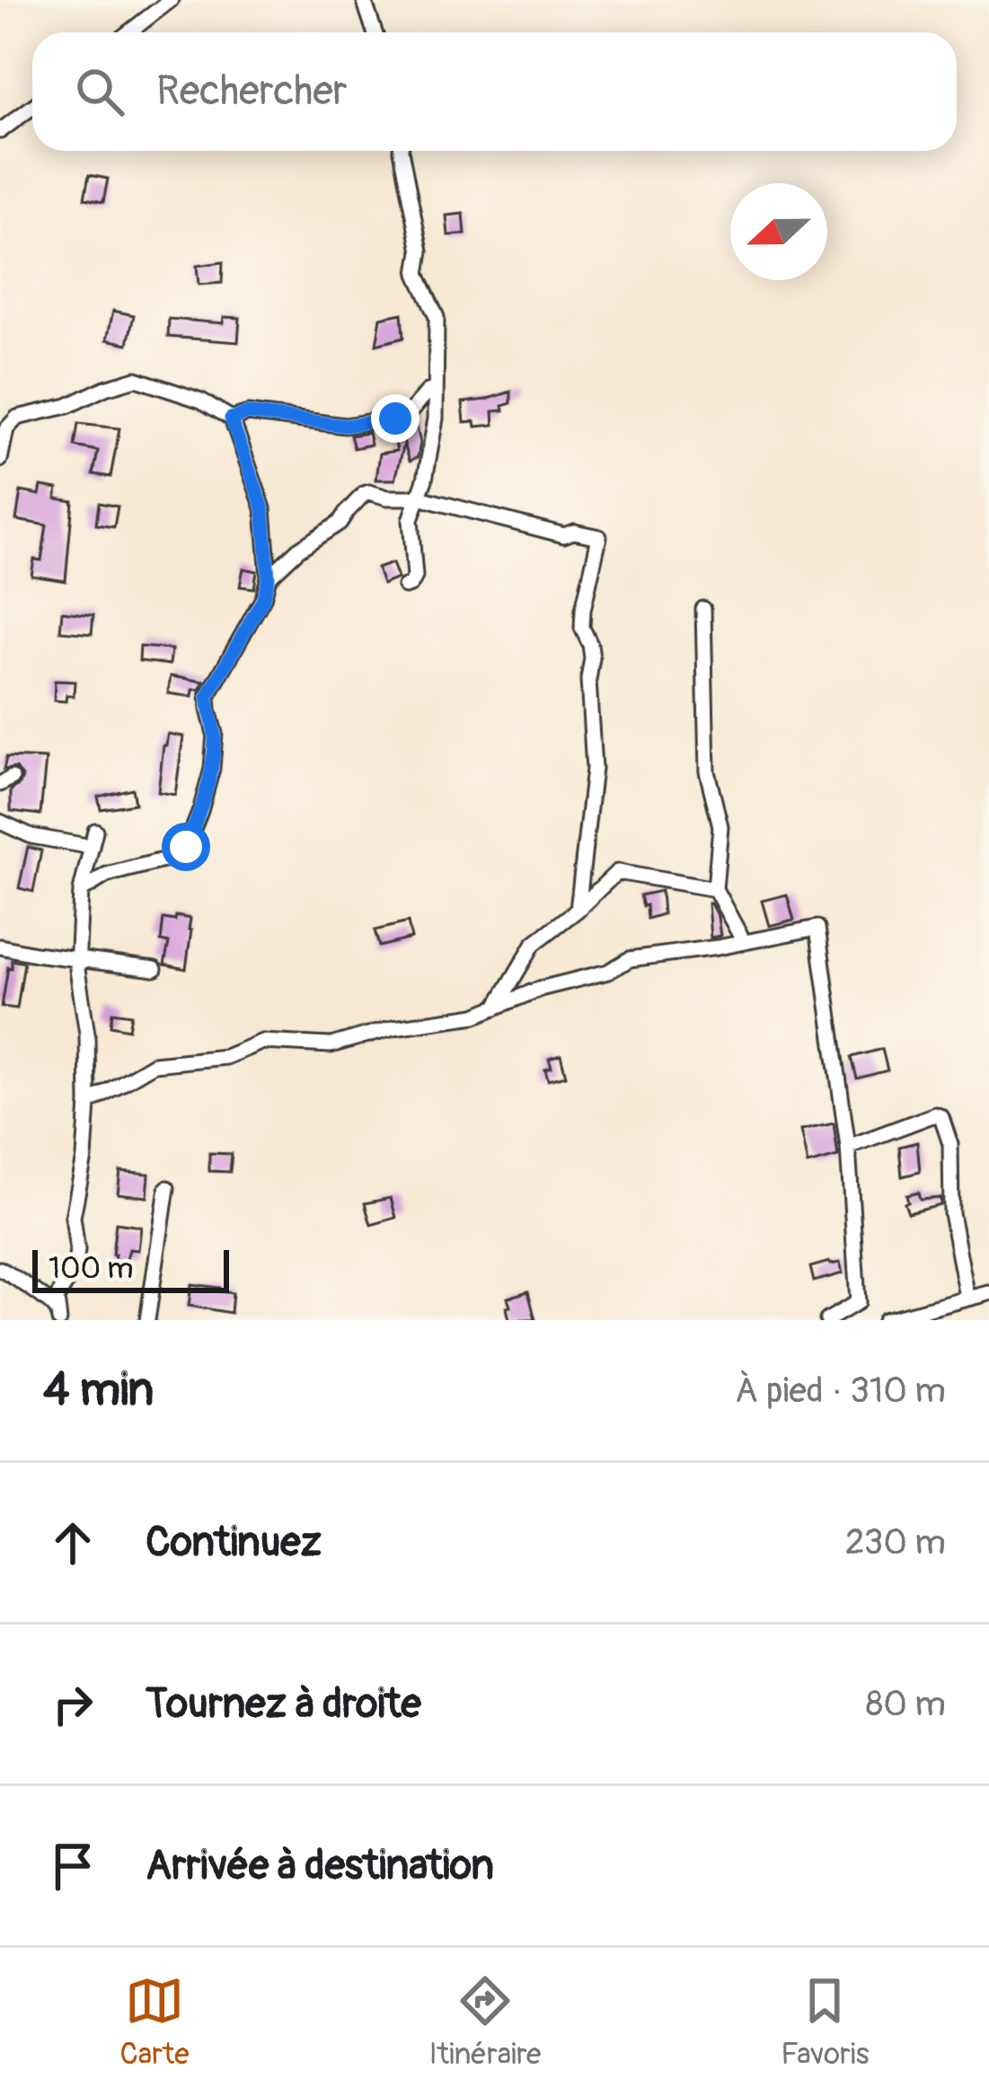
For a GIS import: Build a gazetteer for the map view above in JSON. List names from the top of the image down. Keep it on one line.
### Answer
{"scale_bar":"100 m","north":"left","page":{"search":"Rechercher","scale":"100 m","heading":["4 min","À pied · 310 m"],"list":[["Continuez","230 m"],["Tournez à droite","80 m"],"Arrivée à destination"],"nav":["Carte","Itinéraire","Favoris"]}}
